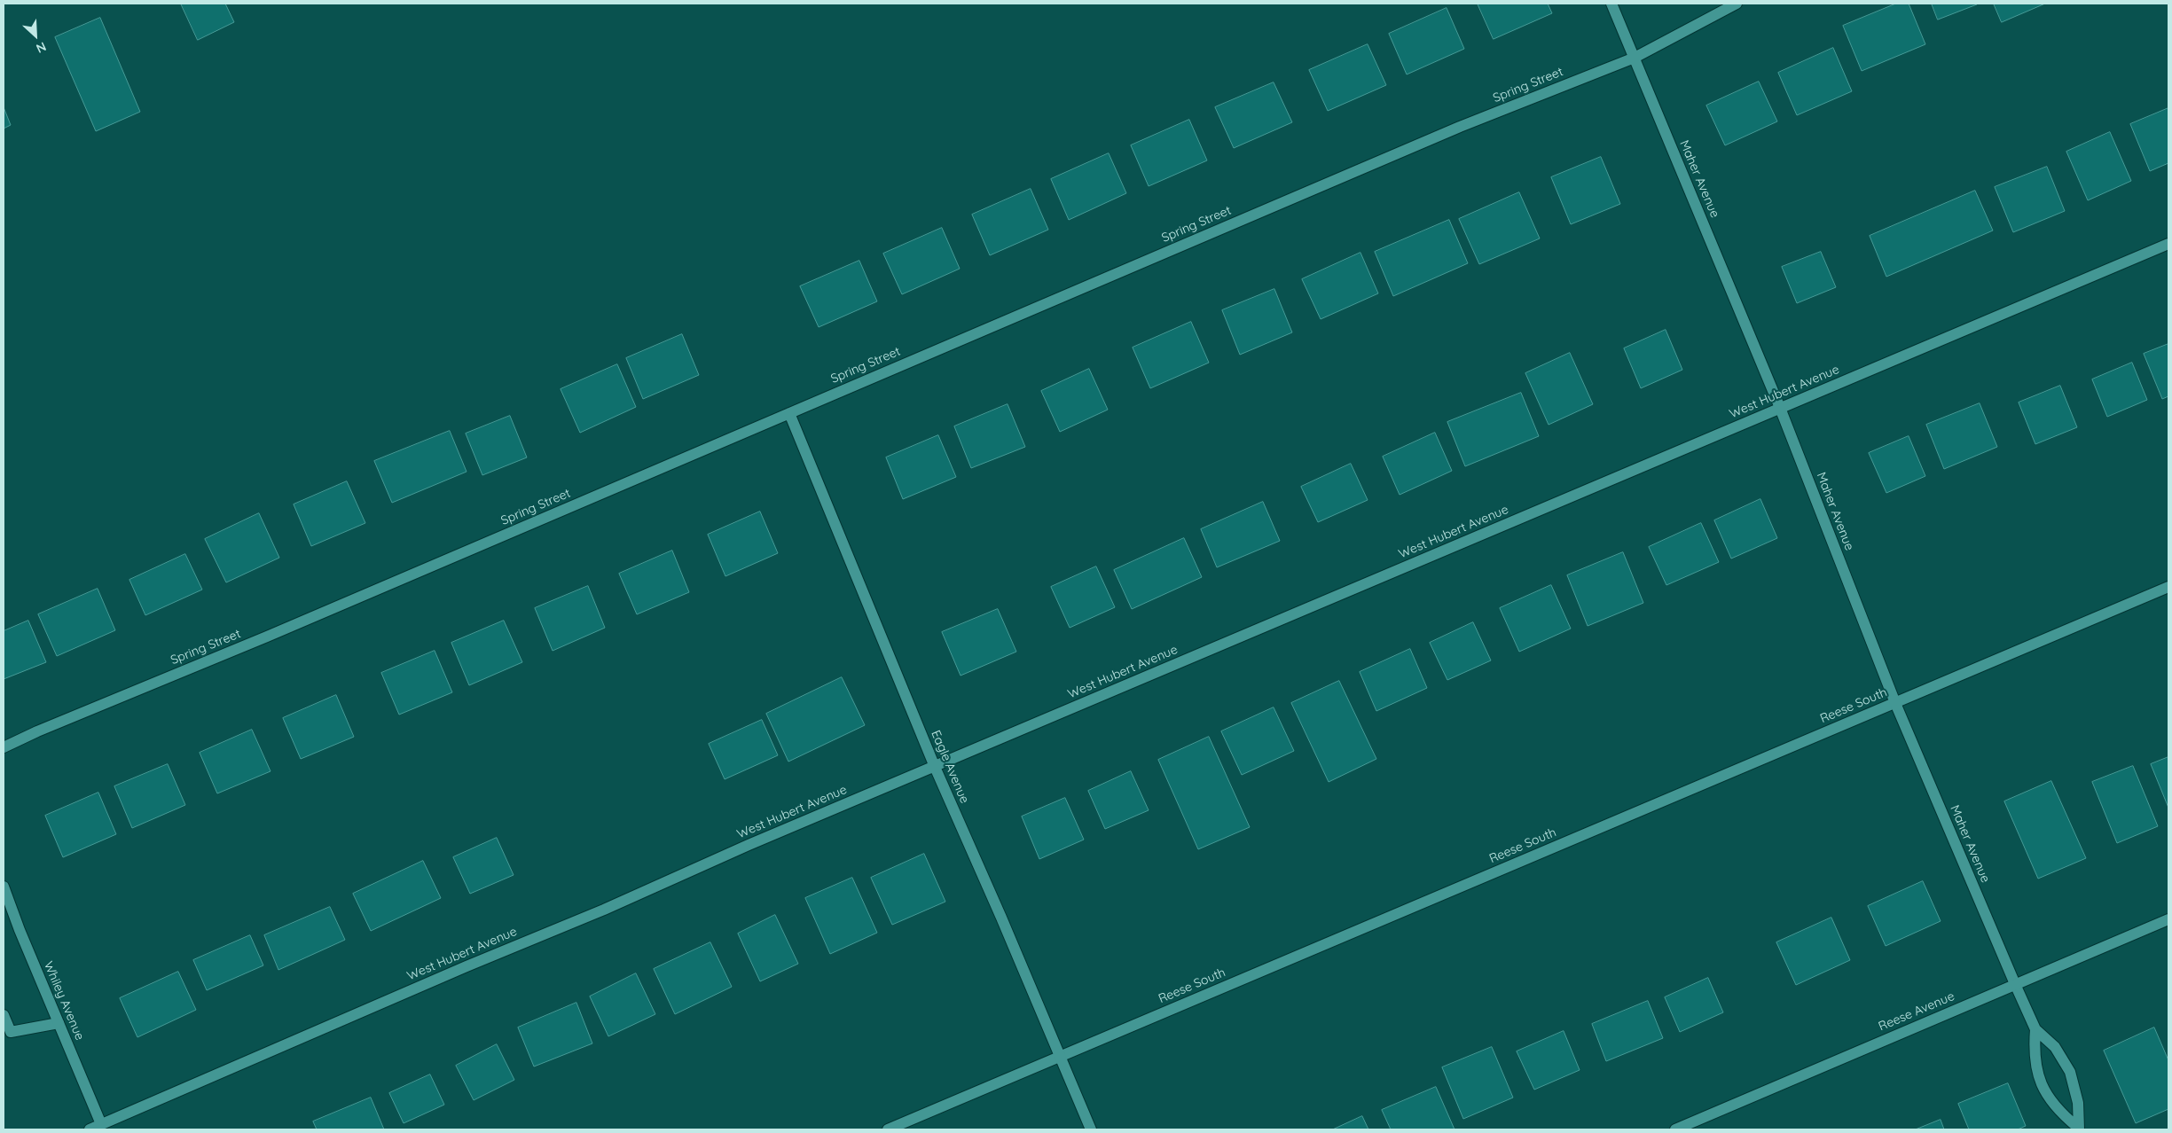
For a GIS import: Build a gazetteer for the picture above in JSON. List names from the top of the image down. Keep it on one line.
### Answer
{"streets":{"street":["Spring Street","Maher Avenue","West Hubert Avenue","Reese South","Eagle Avenue","Whiley Avenue","Reese Avenue"]},"crossings":[["Spring Street","Maher Avenue"],["Spring Street","Eagle Avenue"],["Maher Avenue","West Hubert Avenue"],["Maher Avenue","Reese South"],["Maher Avenue","Reese Avenue"],["West Hubert Avenue","Eagle Avenue"],["West Hubert Avenue","Whiley Avenue"],["Reese South","Eagle Avenue"]],"north":"bottom right"}
